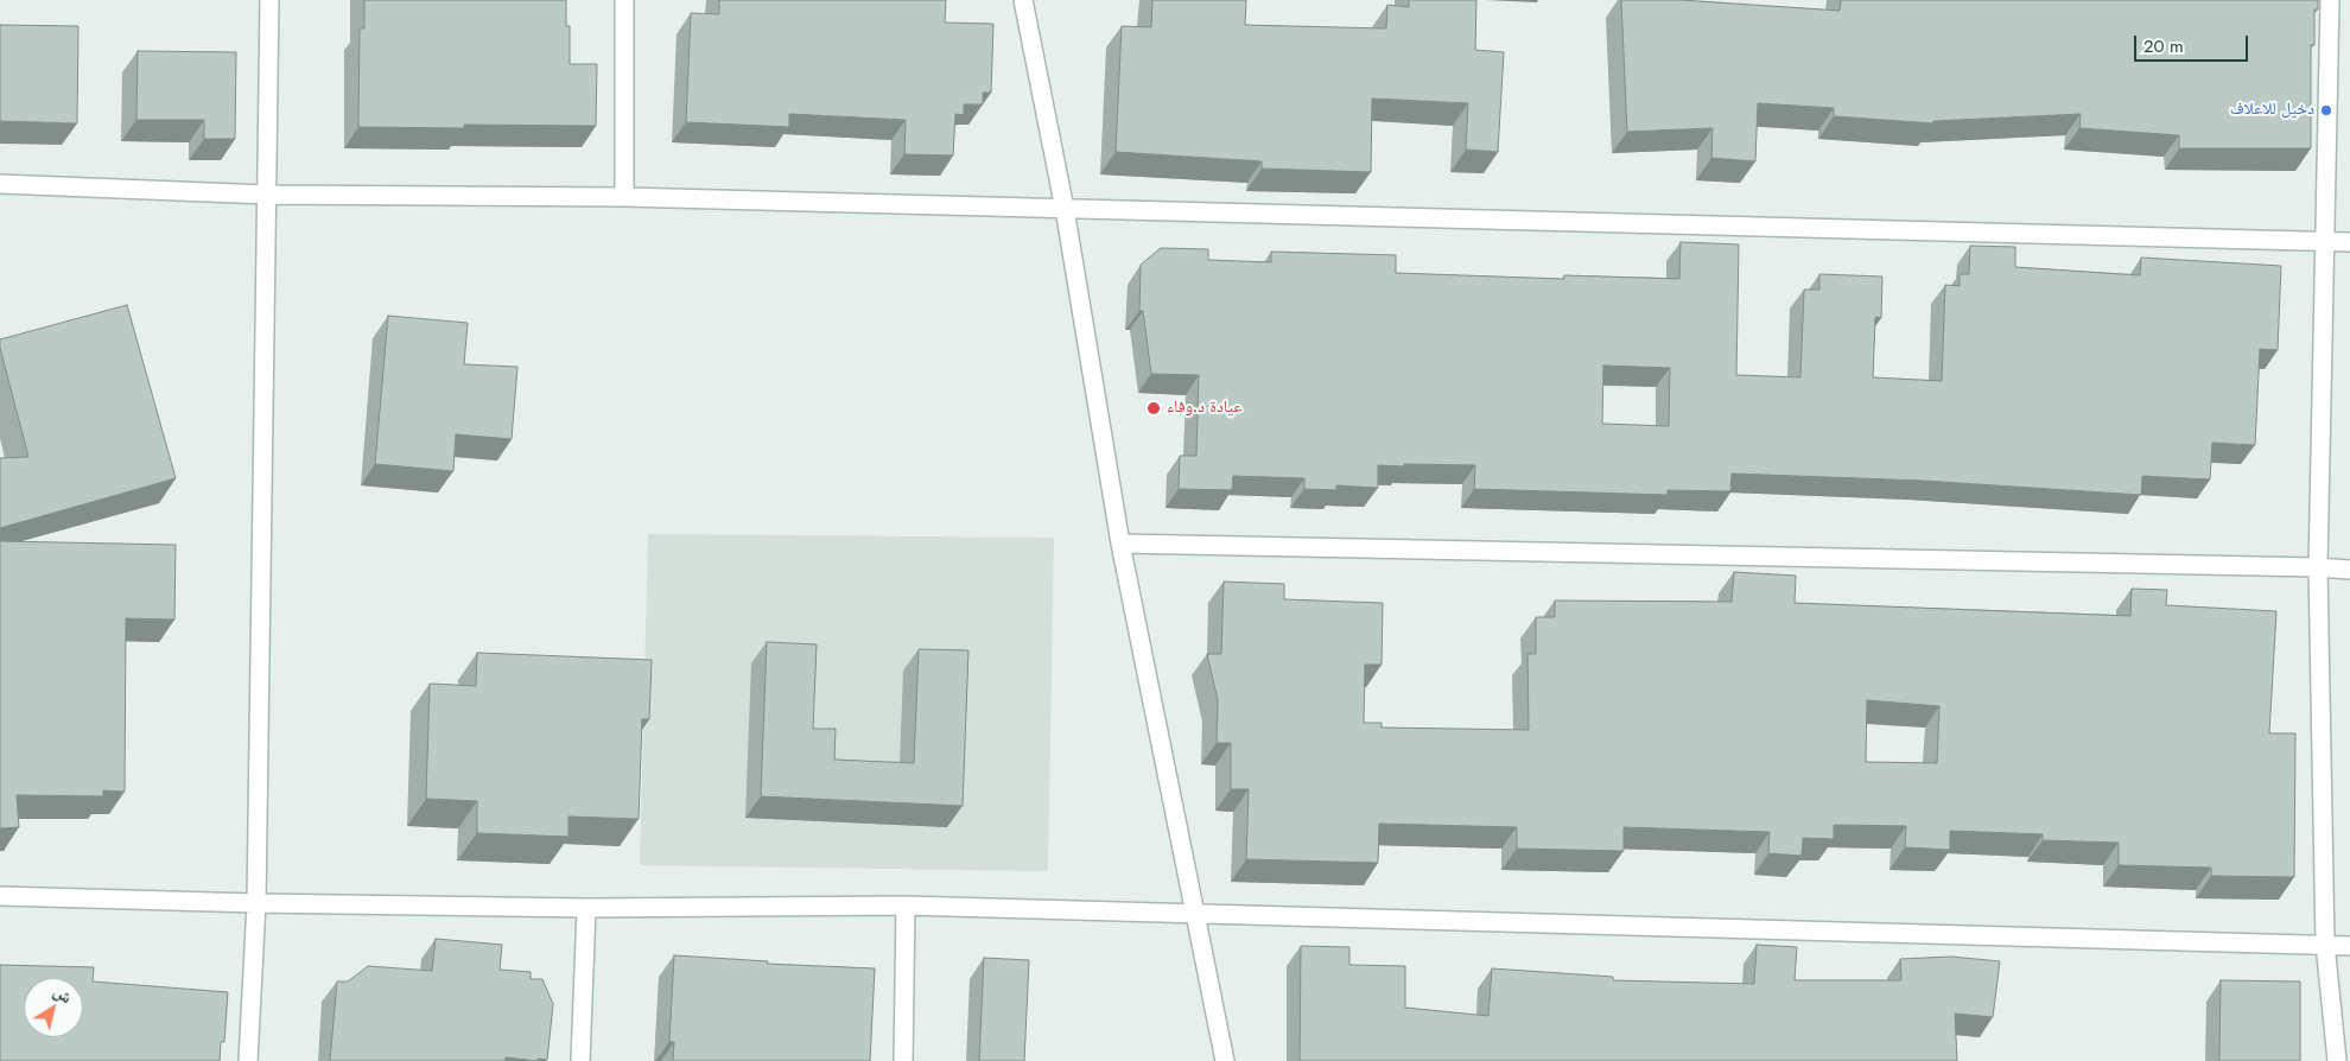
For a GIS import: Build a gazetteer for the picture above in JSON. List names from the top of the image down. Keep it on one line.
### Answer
{"places":["دخيل للاعلاف","عيادة د.وفاء"],"scale_bar":"20 m","north":"top right"}
